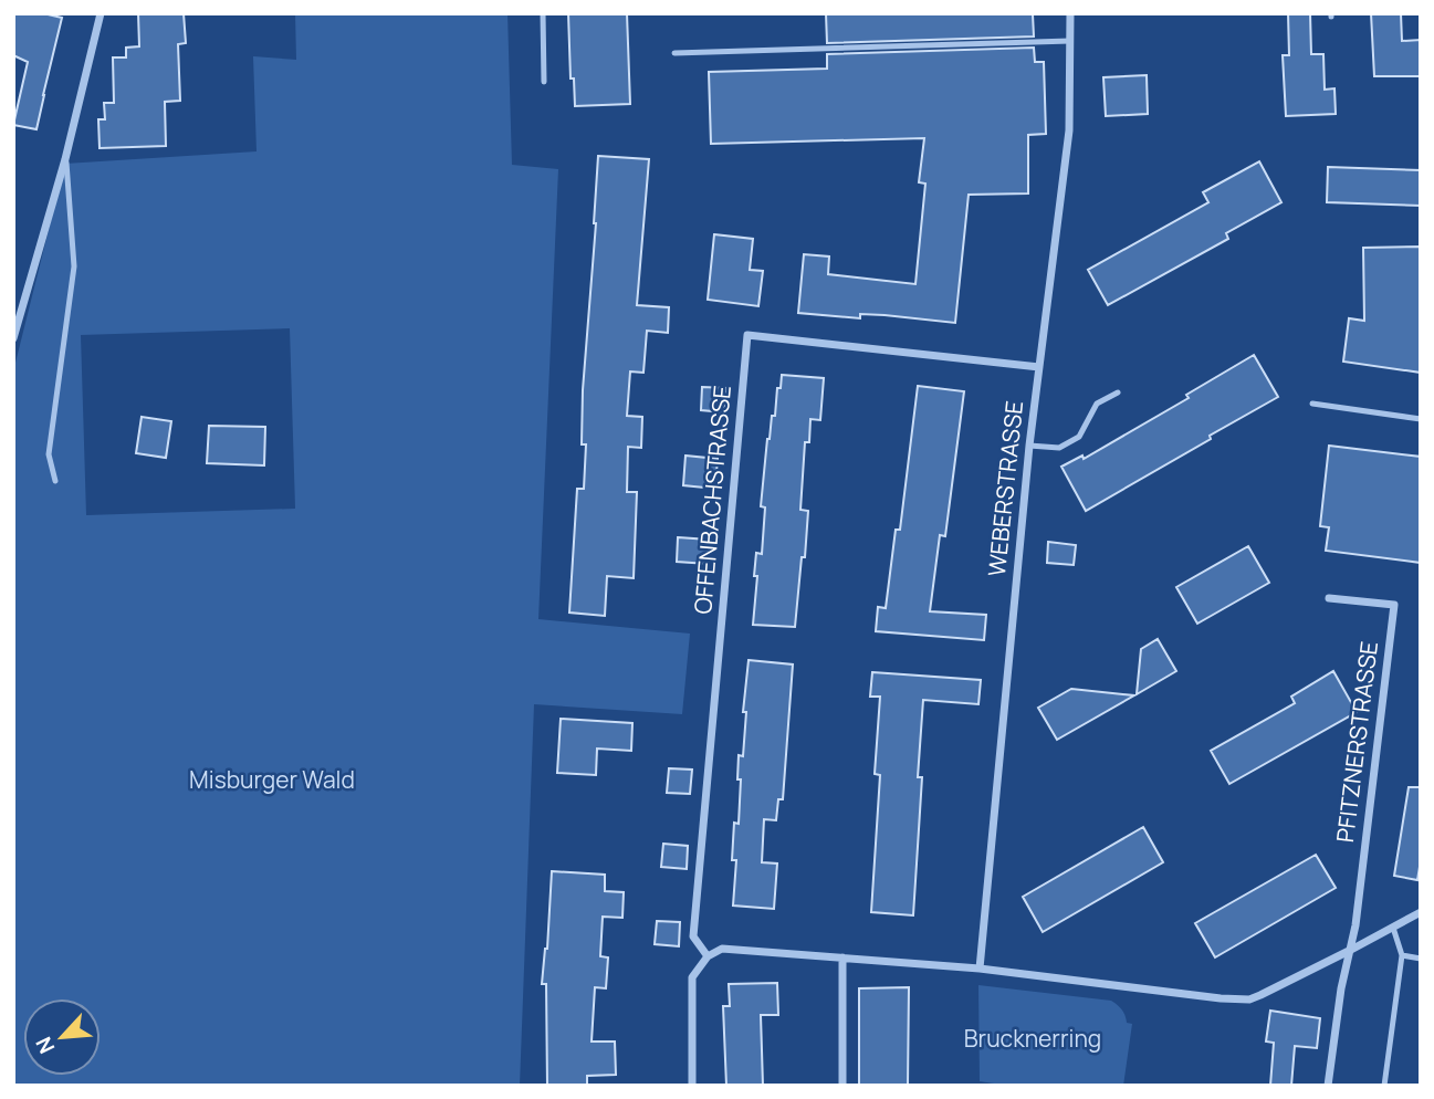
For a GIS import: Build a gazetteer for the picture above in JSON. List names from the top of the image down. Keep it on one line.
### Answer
{"streets":{"street":["WEBERSTRASSE","OFFENBACHSTRASSE","PFITZNERSTRASSE"]},"crossings":[["WEBERSTRASSE","OFFENBACHSTRASSE"]],"parks":["Misburger Wald","Brucknerring"],"north":"bottom left"}
